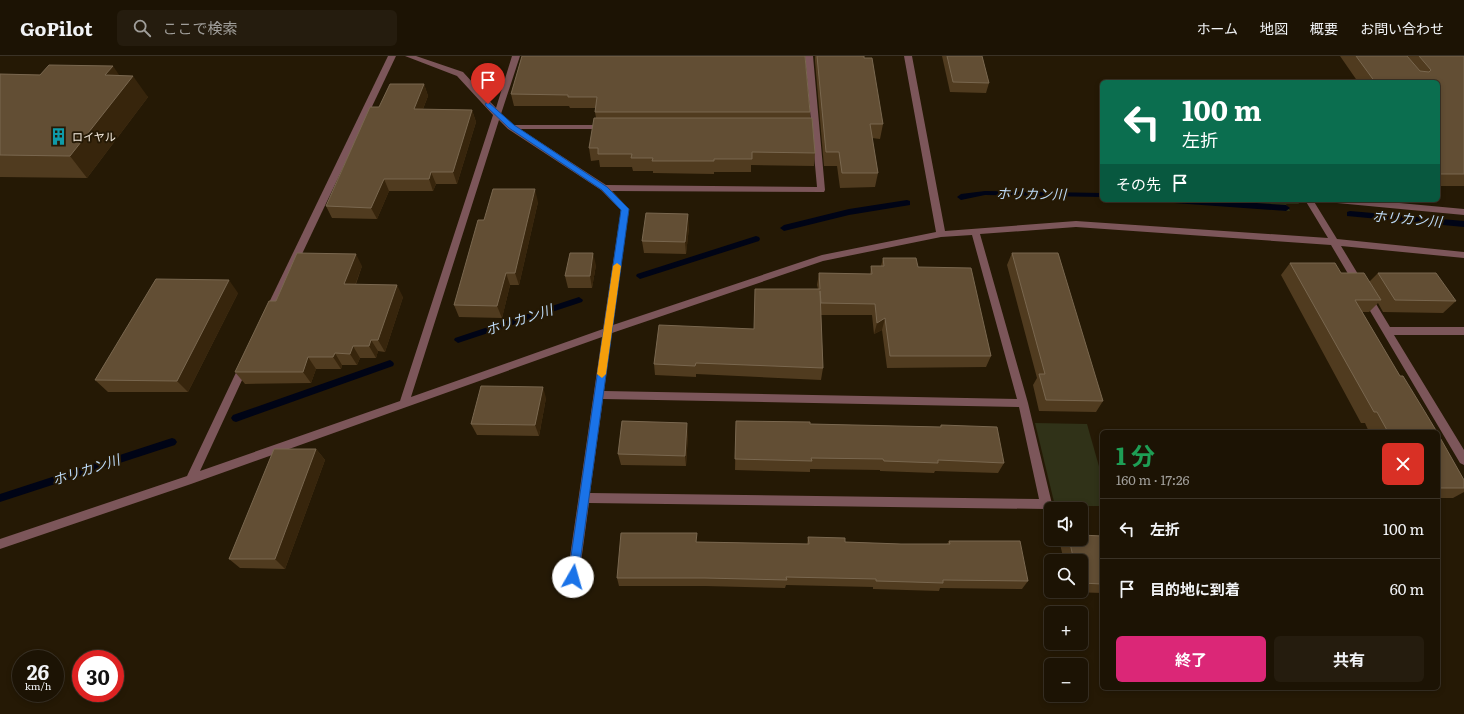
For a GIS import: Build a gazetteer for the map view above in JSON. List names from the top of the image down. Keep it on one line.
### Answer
{"water":["ホリカン川"],"places":{"building":["ロイヤル"]},"page":{"header":"GoPilot","search":"ここで検索","nav":["ホーム","地図","概要","お問い合わせ"],"turn":["100 m","左折"],"then":"その先","heading":["1 分","160 m · 17:26"],"list":[{"name":"左折","value":"100 m"},{"name":"目的地に到着","value":"60 m"}],"map_buttons":["+","−"],"buttons":["終了","共有"],"speed":"26 km/h","limit":"30"}}
